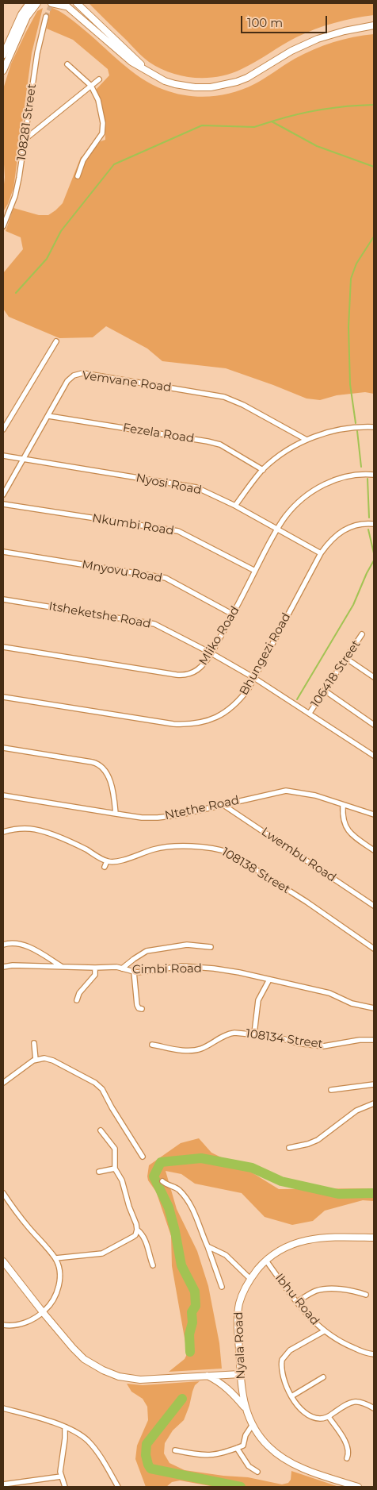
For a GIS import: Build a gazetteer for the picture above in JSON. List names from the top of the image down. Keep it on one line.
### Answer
{"streets":{"street":["108281 Street","Vemvane Road","Fezela Road","Nyosi Road","Nkumbi Road","Mnyovu Road","Itsheketshe Road","Mliko Road","Bhungezi Road","106418 Street","Ntethe Road","Lwembu Road","108138 Street","Cimbi Road","108134 Street","Ibhu Road","Nyala Road"]},"crossings":[["Vemvane Road","Fezela Road"],["Vemvane Road","Nyosi Road"],["Nyosi Road","Mliko Road"],["Nyosi Road","Bhungezi Road"],["Nkumbi Road","Mliko Road"],["Mnyovu Road","Mliko Road"],["Itsheketshe Road","Mliko Road"],["Itsheketshe Road","Bhungezi Road"],["Itsheketshe Road","106418 Street"],["Ntethe Road","Lwembu Road"],["Ibhu Road","Nyala Road"]],"scale_bar":"100 m"}
